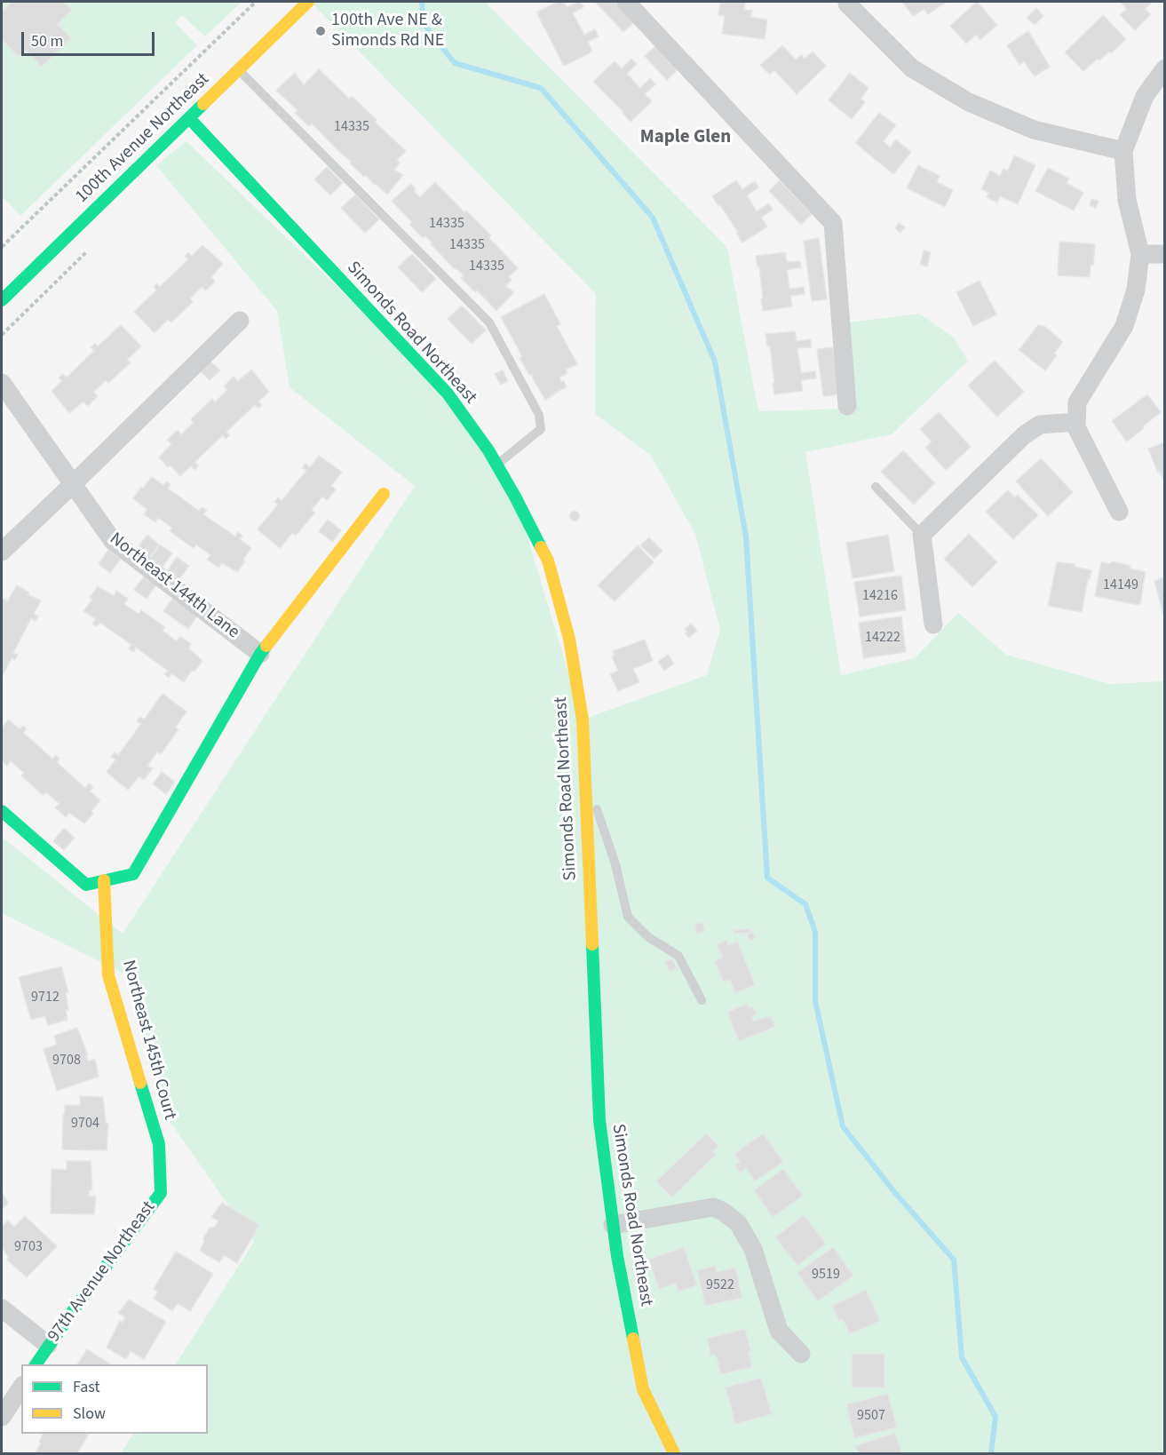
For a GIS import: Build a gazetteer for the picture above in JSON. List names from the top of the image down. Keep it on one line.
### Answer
{"streets":{"main road":["100th Avenue Northeast","Simonds Road Northeast","Northeast 145th Court","97th Avenue Northeast"],"street":["Northeast 144th Lane"]},"crossings":[["100th Avenue Northeast","Simonds Road Northeast"],["Northeast 145th Court","97th Avenue Northeast"]],"districts":["Maple Glen"],"places":["100th Ave NE & Simonds Rd NE"],"house_numbers":["14335","14335","14335","14335","14149","14216","14222","9712","9708","9704","9703","9519","9522","9507"],"legend":["Fast","Slow"],"scale_bar":"50 m"}
